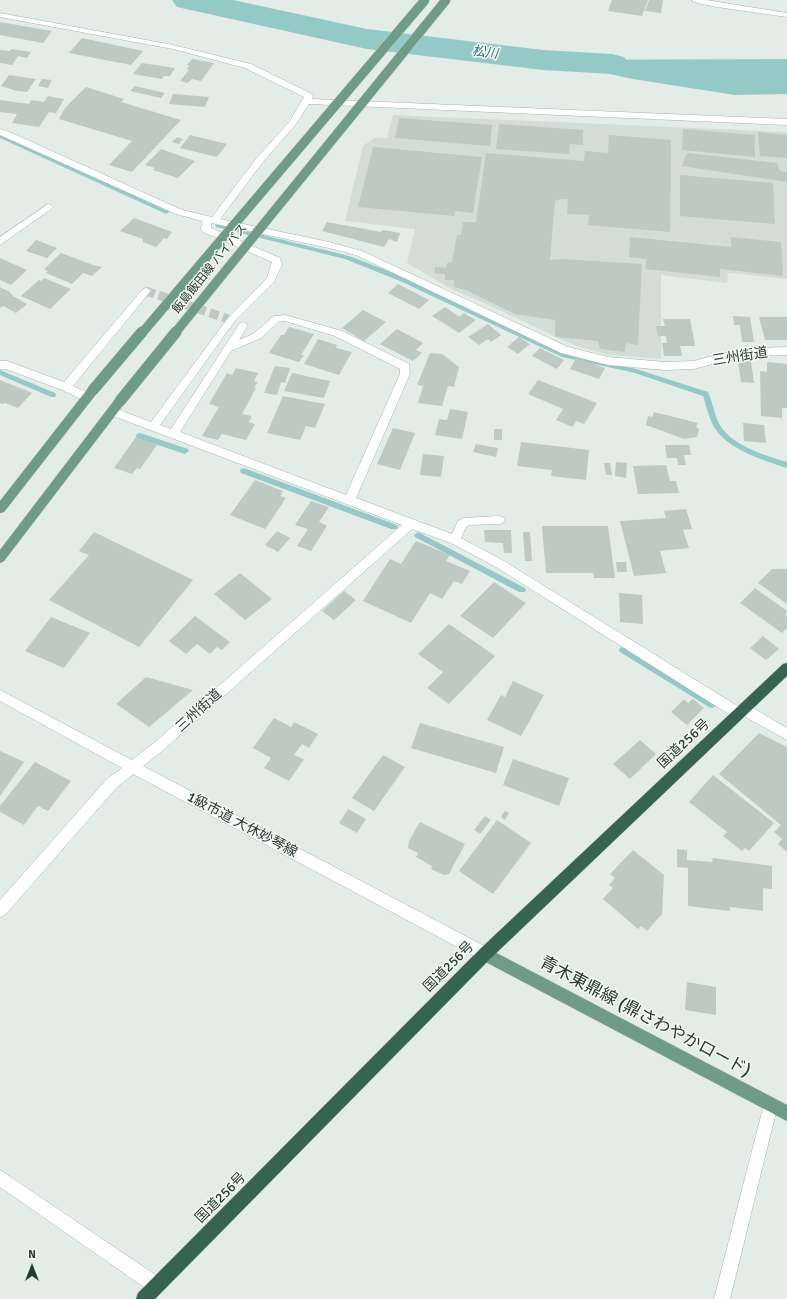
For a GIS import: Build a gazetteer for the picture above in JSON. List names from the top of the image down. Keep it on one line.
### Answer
{"streets":{"highway":["国道256号"],"main road":["飯島飯田線 バイパス","青木東鼎線 (鼎さわやかロード)"],"street":["三州街道","1級市道 大休妙琴線"]},"crossings":[["三州街道","1級市道 大休妙琴線"],["国道256号","1級市道 大休妙琴線"],["国道256号","青木東鼎線 (鼎さわやかロード)"],["1級市道 大休妙琴線","青木東鼎線 (鼎さわやかロード)"]],"water":["松川"],"north":"top"}
